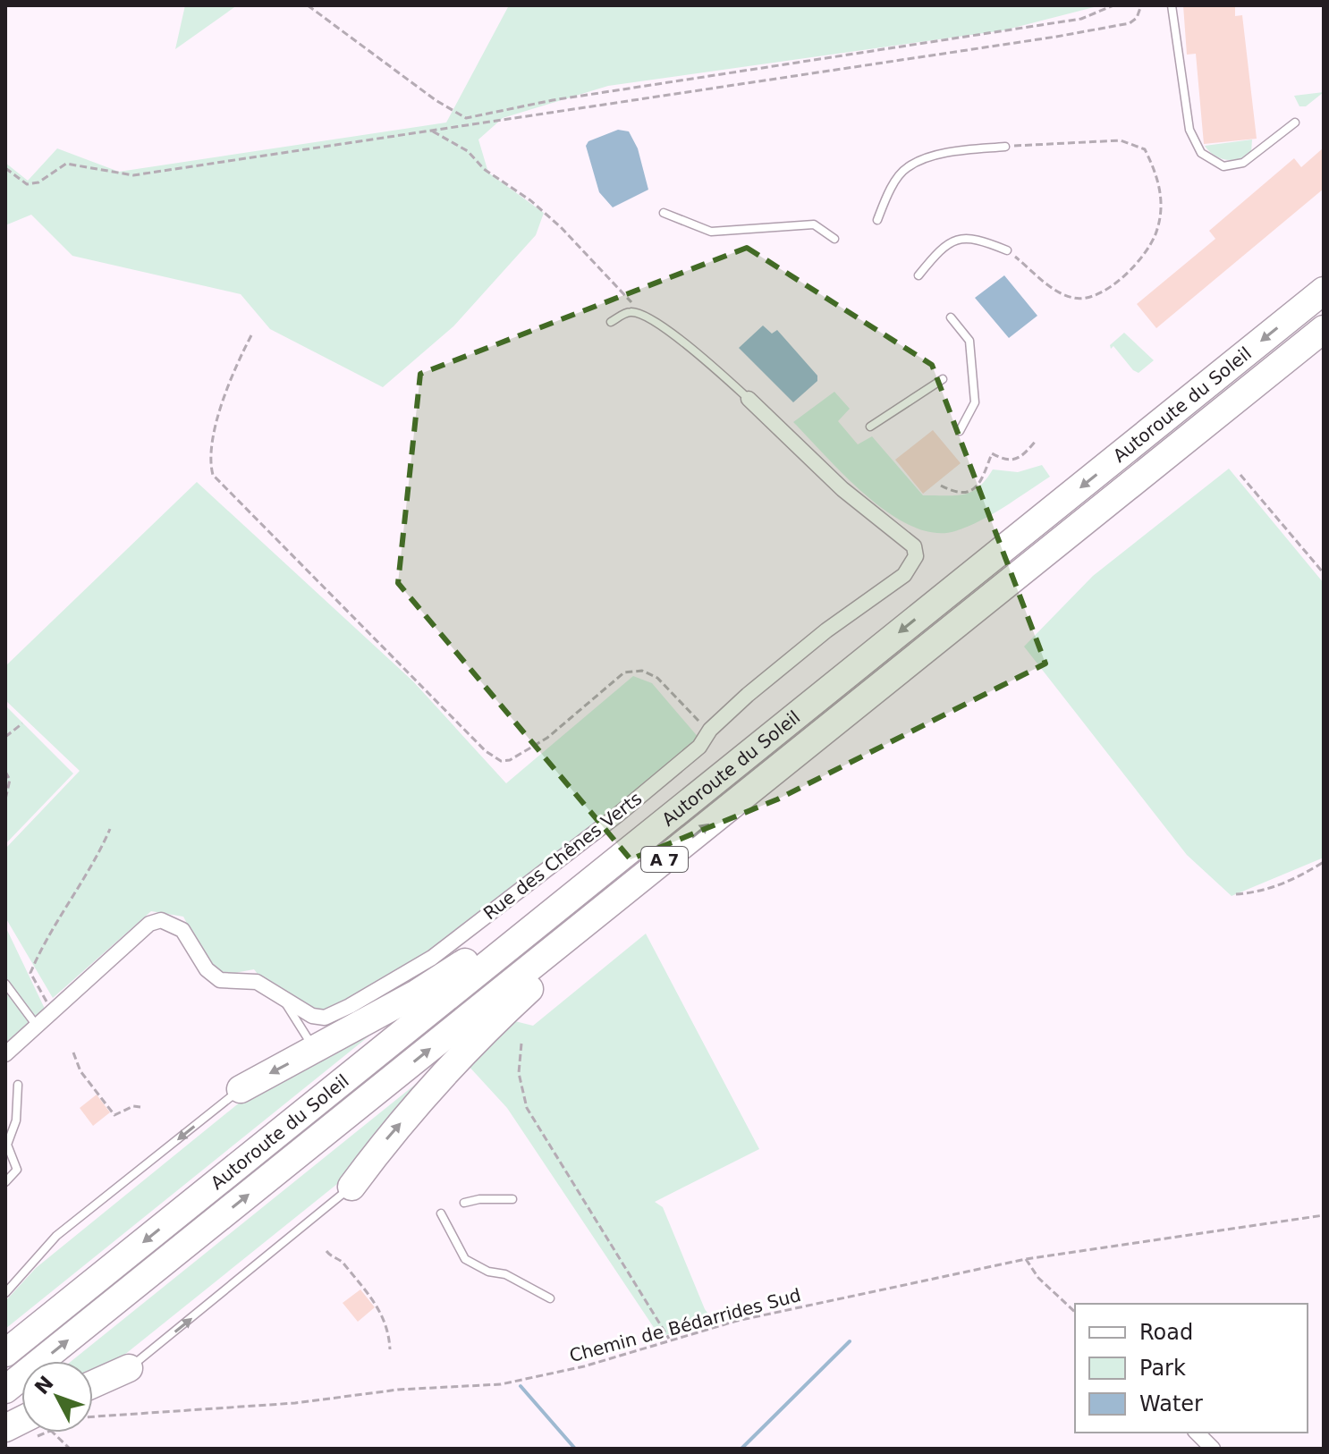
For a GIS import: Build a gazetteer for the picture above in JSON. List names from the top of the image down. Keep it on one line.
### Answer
{"streets":{"highway":["Autoroute du Soleil","A 7"],"street":["Rue des Chênes Verts"],"path":["Chemin de Bédarrides Sud"]},"legend":["Road","Park","Water"],"north":"top left"}
